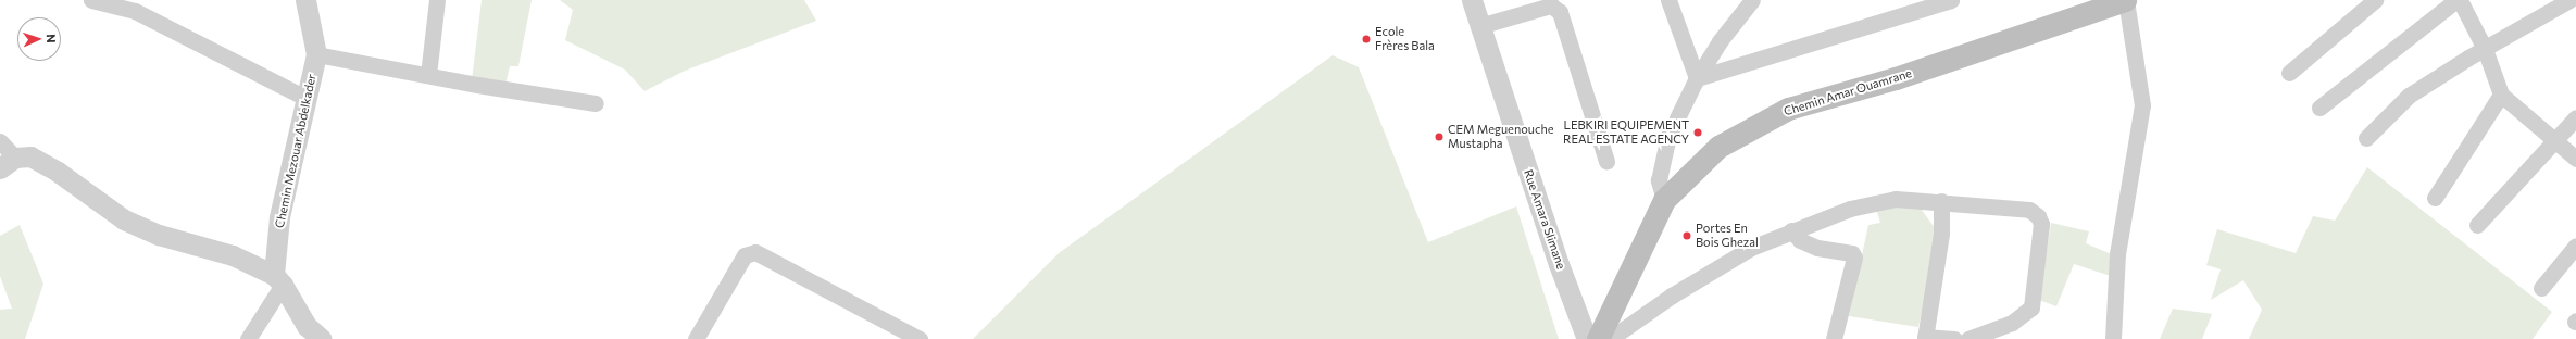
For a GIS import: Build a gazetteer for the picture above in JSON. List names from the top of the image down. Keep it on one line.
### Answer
{"streets":{"main road":["Chemin Amar Ouamrane"],"street":["Chemin Mezouar Abdelkader","Rue Amara Slimane"]},"places":["Ecole Frères Bala","LEBKIRI EQUIPEMENT REAL ESTATE AGENCY","CEM Meguenouche Mustapha","Portes En Bois Ghezal"],"north":"right"}
